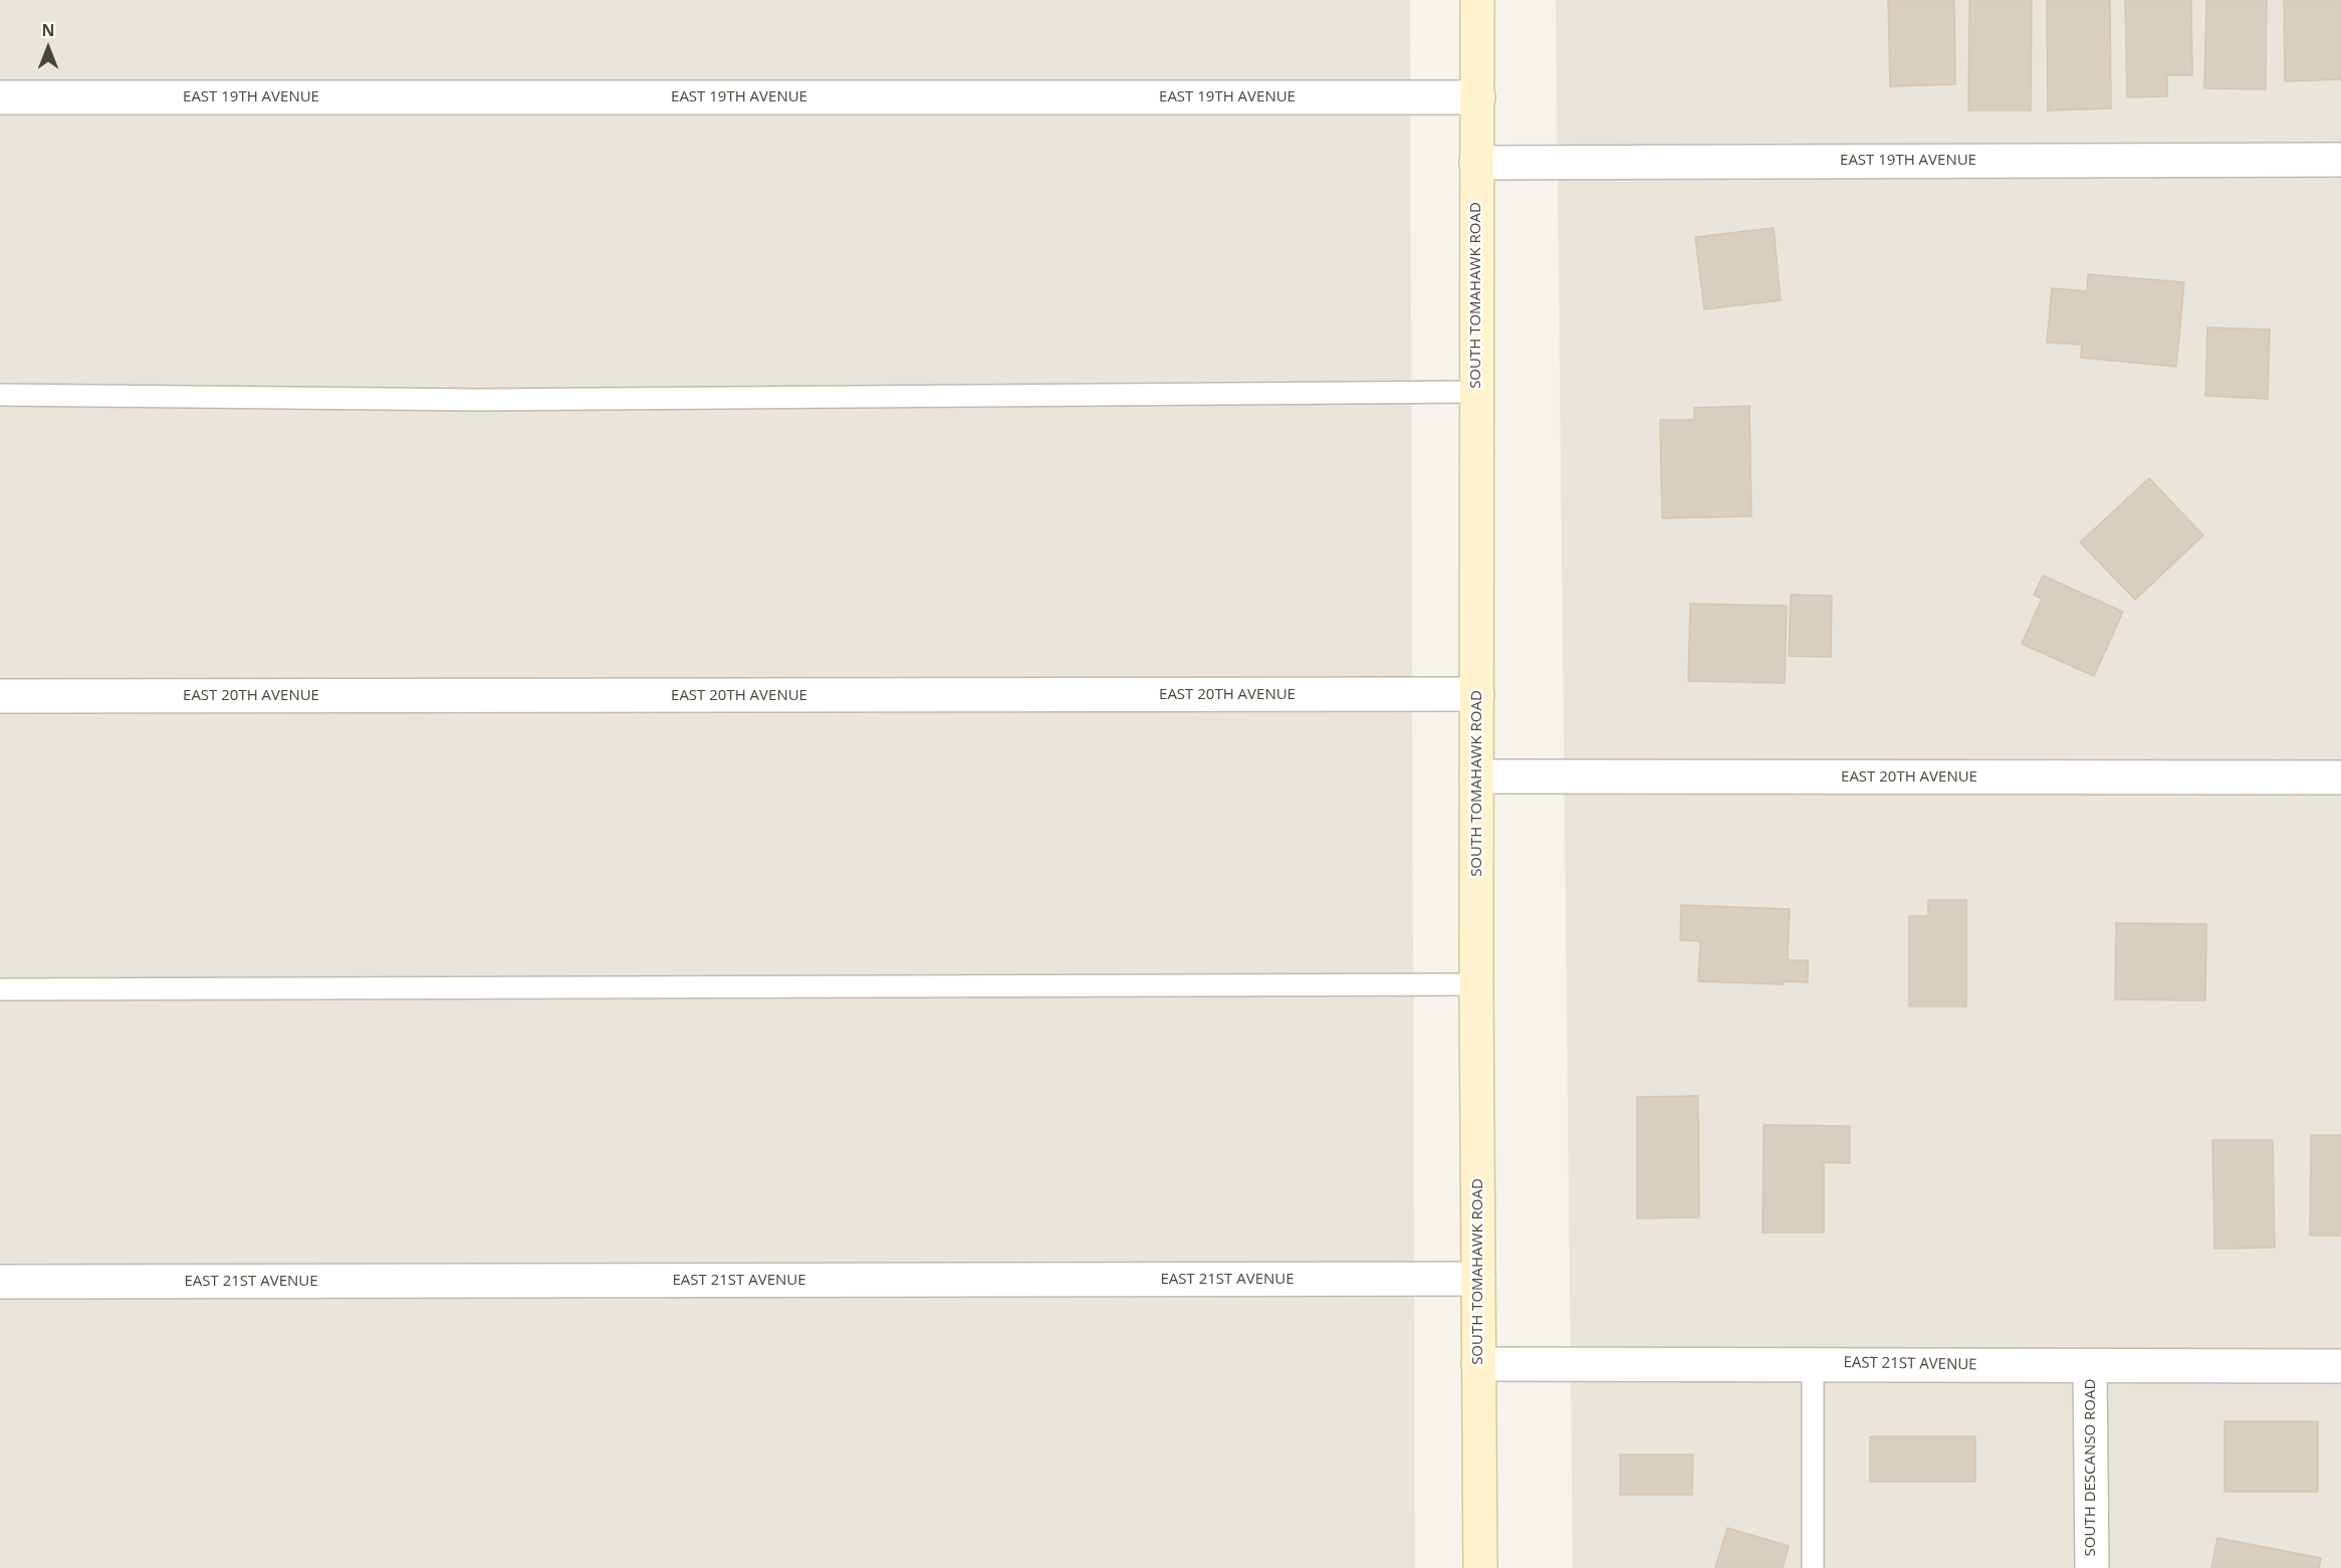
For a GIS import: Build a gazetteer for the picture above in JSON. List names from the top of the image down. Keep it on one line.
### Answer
{"streets":{"main road":["SOUTH TOMAHAWK ROAD"],"street":["EAST 19TH AVENUE","EAST 20TH AVENUE","EAST 21ST AVENUE","SOUTH DESCANSO ROAD"]},"crossings":[["EAST 19TH AVENUE","SOUTH TOMAHAWK ROAD"],["SOUTH TOMAHAWK ROAD","EAST 20TH AVENUE"],["SOUTH TOMAHAWK ROAD","EAST 21ST AVENUE"],["EAST 21ST AVENUE","SOUTH DESCANSO ROAD"]],"north":"top"}
